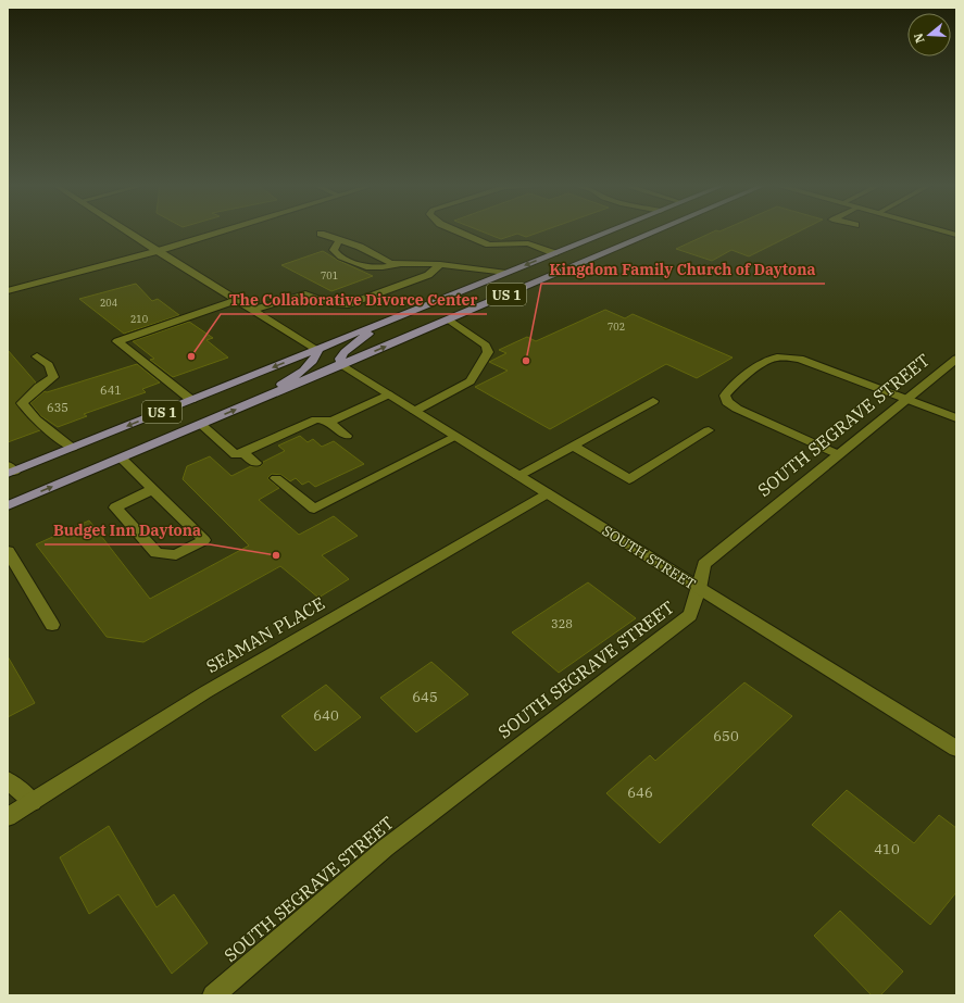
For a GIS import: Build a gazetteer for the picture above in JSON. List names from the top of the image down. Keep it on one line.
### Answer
{"streets":{"main road":["US 1"],"street":["SOUTH SEGRAVE STREET","SOUTH STREET","SEAMAN PLACE"]},"crossings":[["US 1","SOUTH STREET"],["SOUTH SEGRAVE STREET","SOUTH STREET"],["SOUTH STREET","SEAMAN PLACE"]],"places":["The Collaborative Divorce Center","Kingdom Family Church of Daytona","Budget Inn Daytona"],"house_numbers":["701","204","210","702","641","635","328","645","640","650","646","410"],"north":"left"}
